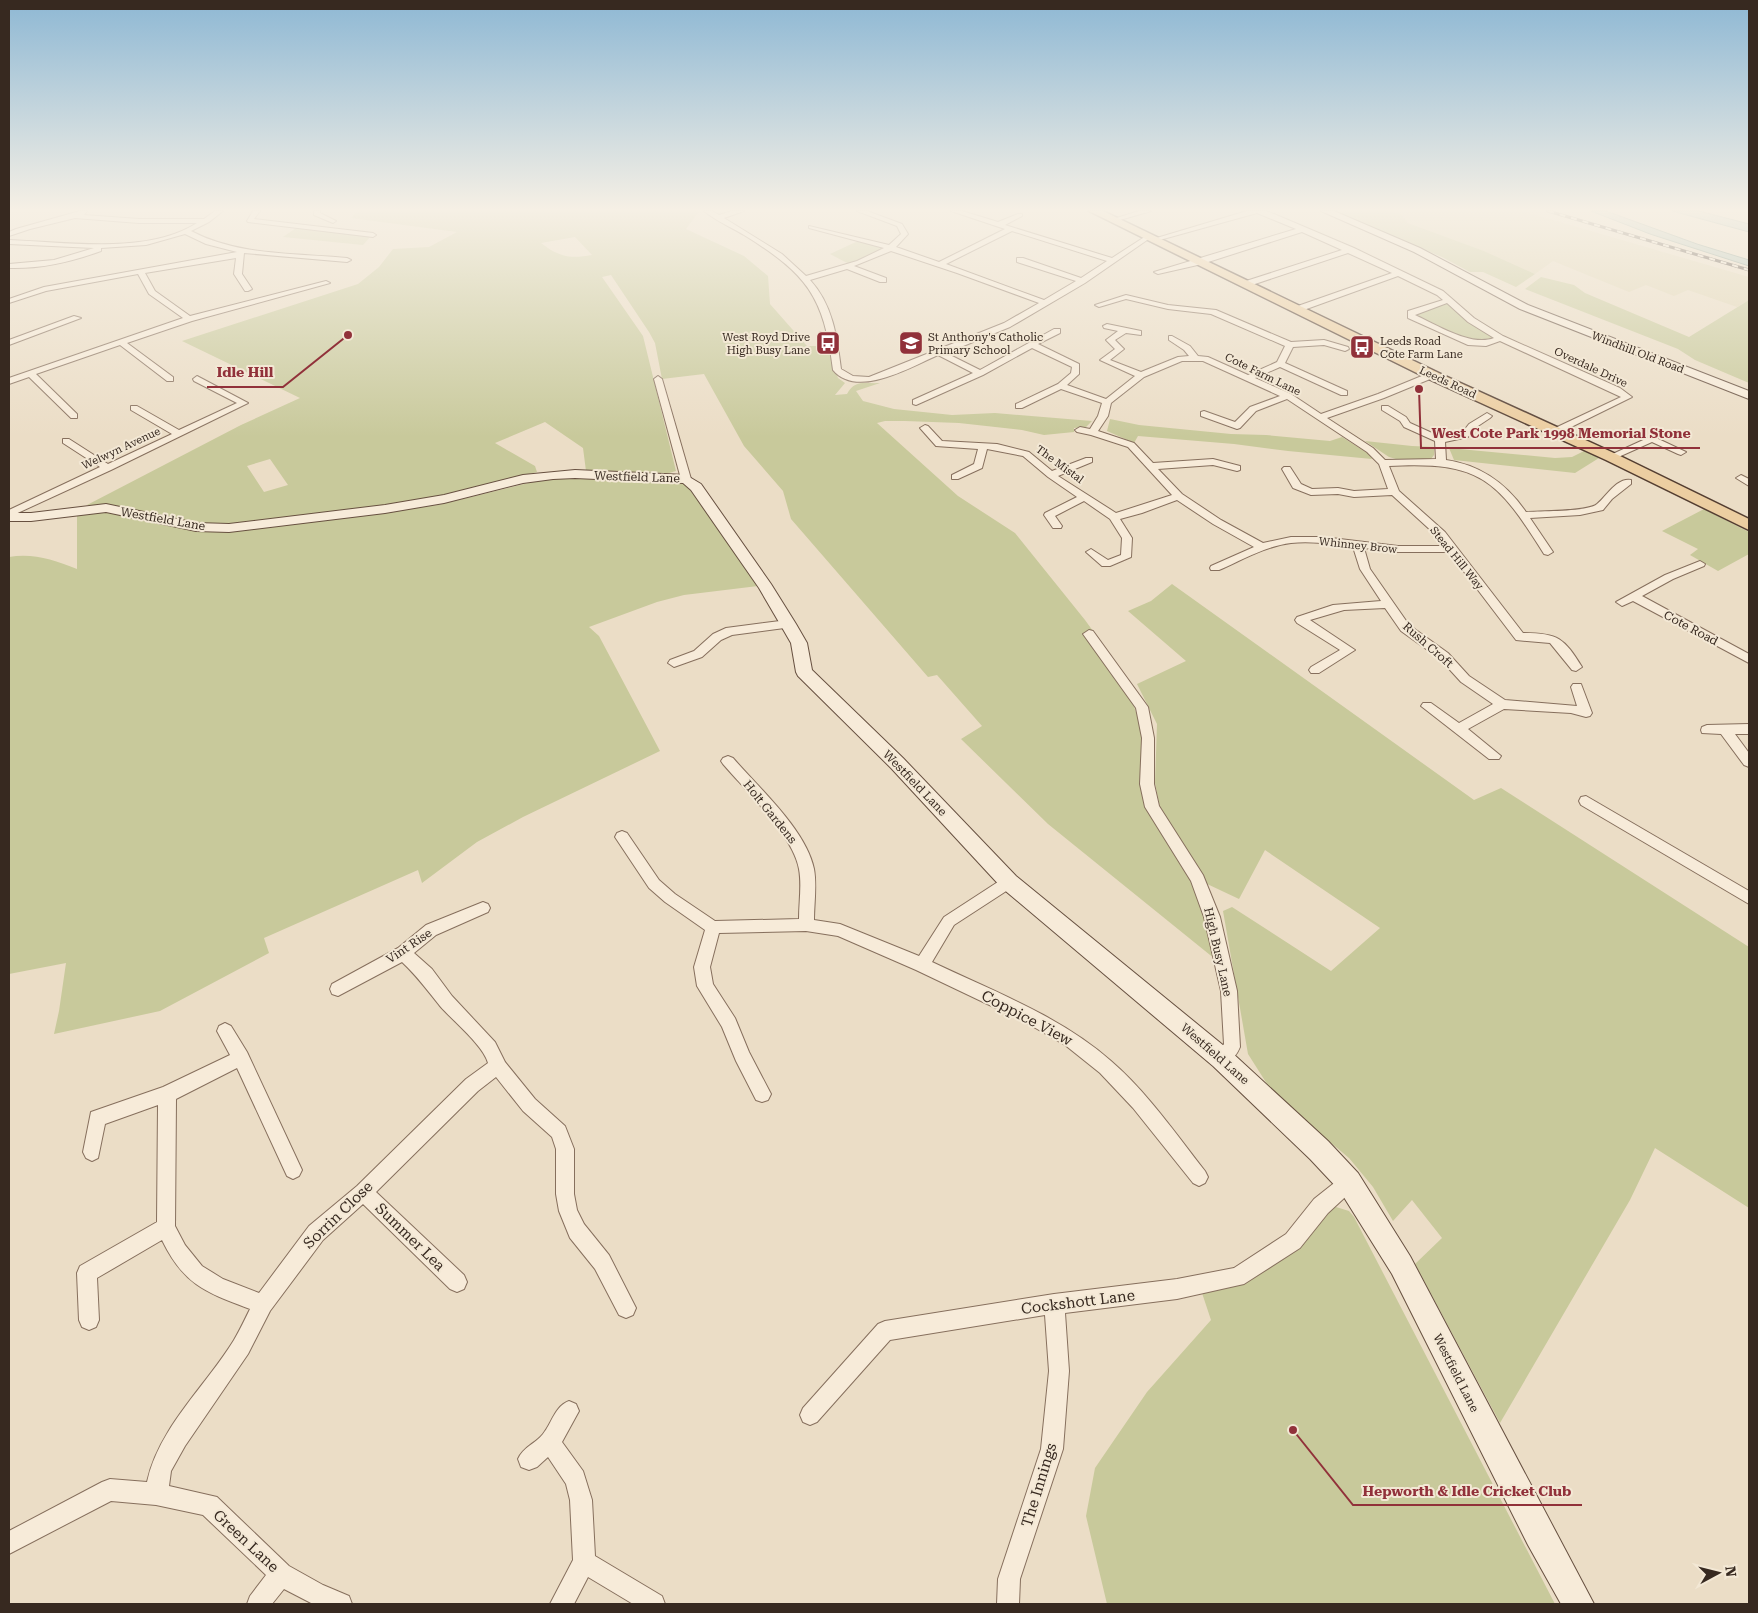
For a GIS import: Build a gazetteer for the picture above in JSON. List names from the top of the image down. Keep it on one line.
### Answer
{"streets":{"main road":["Leeds Road"],"street":["Windhill Old Road","Overdale Drive","Cote Farm Lane","Welwyn Avenue","The Mistal","Westfield Lane","Whinney Brow","Stead Hill Way","Cote Road","Rush Croft","Holt Gardens","Vint Rise","High Busy Lane","Coppice View","Sorrin Close","Summer Lea","Cockshott Lane","The Innings","Green Lane"]},"crossings":[["Overdale Drive","Leeds Road"],["Cote Farm Lane","Stead Hill Way"],["Welwyn Avenue","Westfield Lane"],["Westfield Lane","High Busy Lane"],["Westfield Lane","Cockshott Lane"],["Whinney Brow","Stead Hill Way"],["Whinney Brow","Rush Croft"],["Holt Gardens","Coppice View"],["Sorrin Close","Summer Lea"],["Sorrin Close","Green Lane"],["Cockshott Lane","The Innings"]],"places":{"other":["Idle Hill","West Cote Park 1998 Memorial Stone","Hepworth & Idle Cricket Club"],"bus stop":["West Royd Drive High Busy Lane","Leeds Road Cote Farm Lane"],"school or university":["St Anthony's Catholic Primary School"]},"north":"right"}
